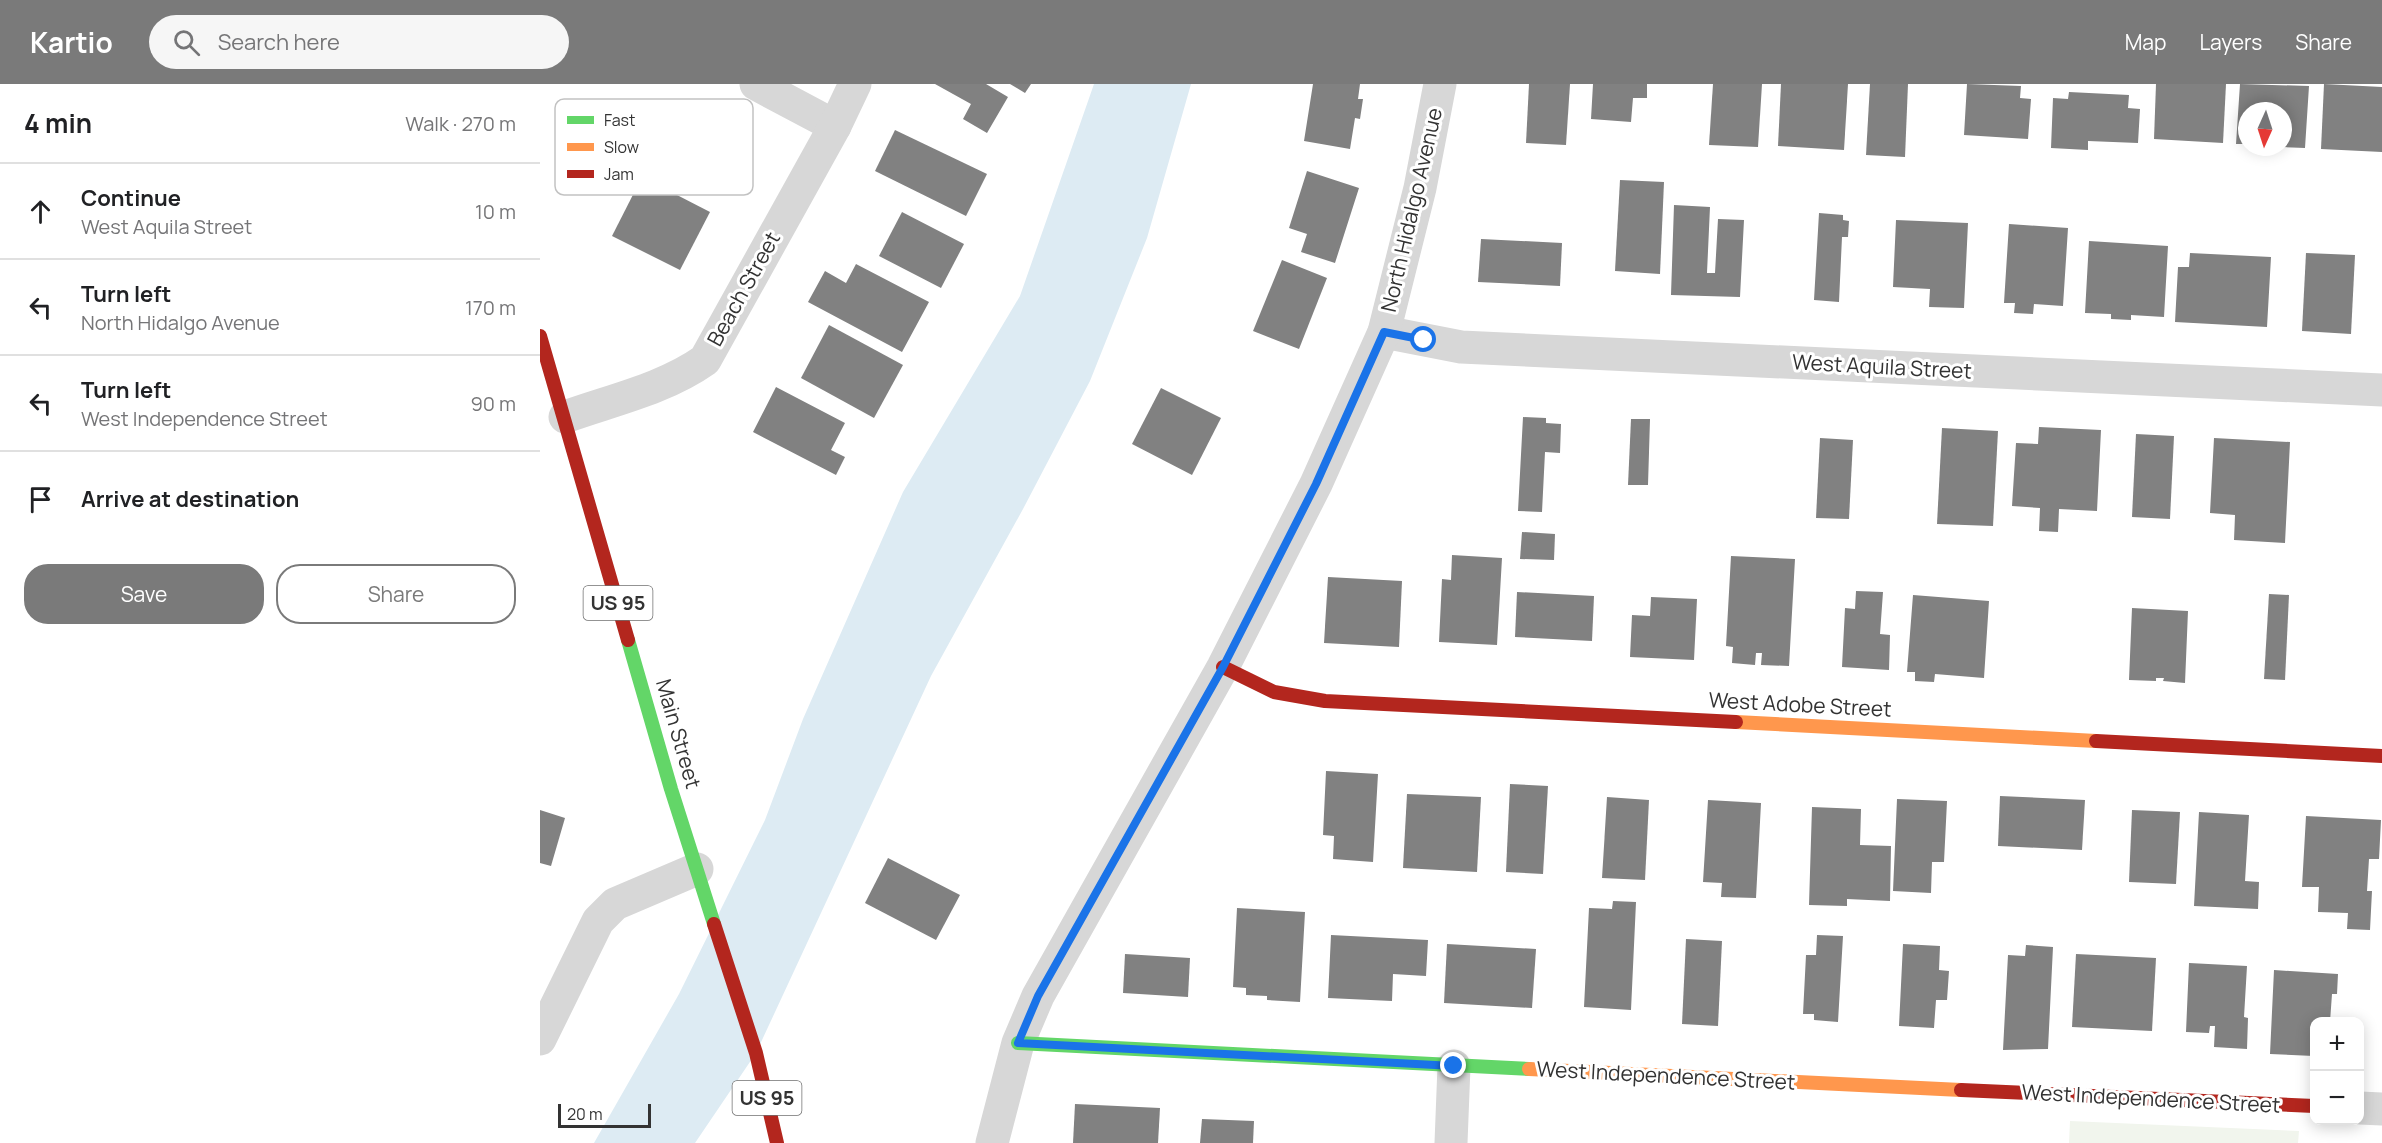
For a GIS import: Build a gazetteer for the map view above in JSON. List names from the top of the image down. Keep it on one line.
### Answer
{"streets":{"main road":["US 95","West Adobe Street","Main Street","West Independence Street"],"street":["North Hidalgo Avenue","Beach Street","West Aquila Street"]},"crossings":[["North Hidalgo Avenue","West Aquila Street"],["North Hidalgo Avenue","West Adobe Street"],["North Hidalgo Avenue","West Independence Street"],["Beach Street","Main Street"]],"legend":["Fast","Slow","Jam"],"scale_bar":"20 m","north":"bottom","page":{"header":"Kartio","search":"Search here","nav":["Map","Layers","Share"],"heading":["4 min","Walk · 270 m"],"list":[["Continue","West Aquila Street","10 m"],["Turn left","North Hidalgo Avenue","170 m"],["Turn left","West Independence Street","90 m"],"Arrive at destination"],"buttons":["Save","Share"],"map_buttons":["+","−"],"scale":"20 m"}}
